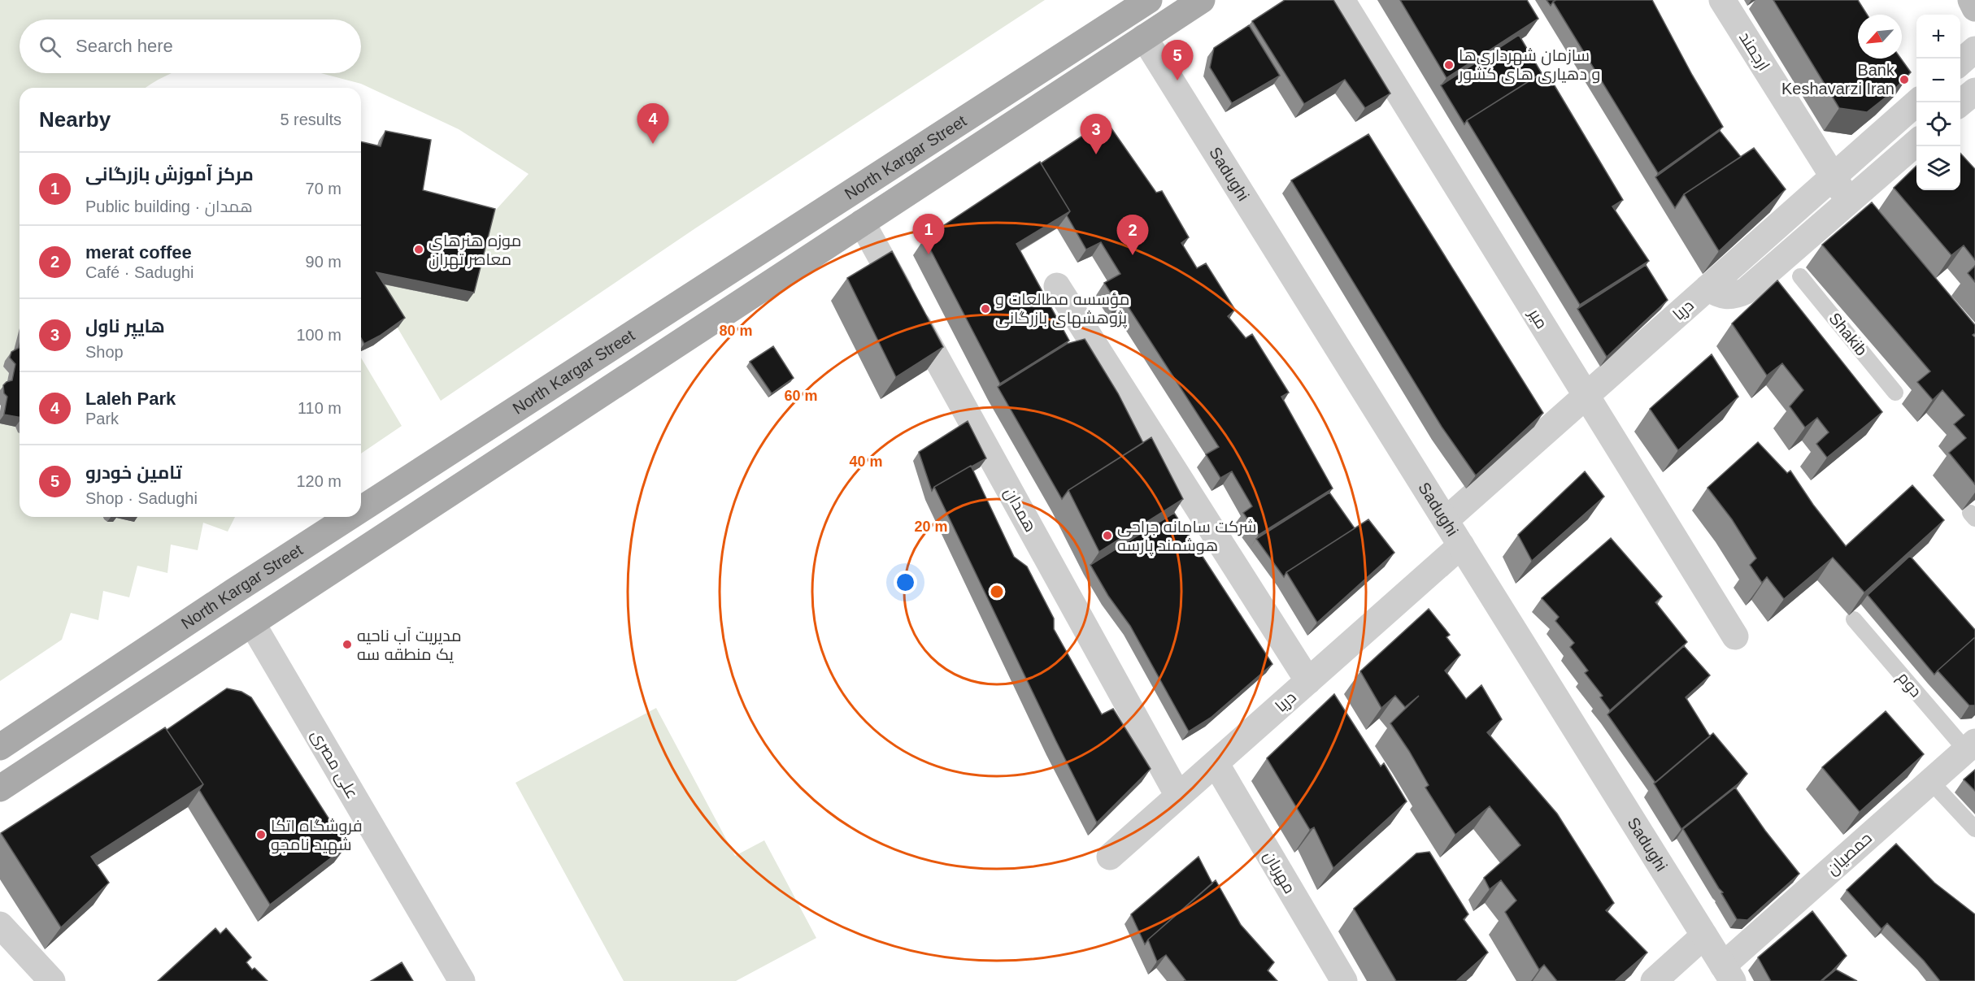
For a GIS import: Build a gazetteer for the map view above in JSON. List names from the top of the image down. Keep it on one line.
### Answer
{"streets":{"main road":["North Kargar Street"],"street":["ارجمند","Sadughi","دریا","میر","همدان","علی مصری","حمصیان","مهربان"],"lane":["Shakib","دوم"]},"crossings":[["ارجمند","دریا"],["Sadughi","دریا"],["Sadughi","حمصیان"],["دریا","میر"],["دریا","همدان"],["دریا","مهربان"],["دوم","حمصیان"]],"places":["سازمان شهرداری‌ها و دهیاری‌ های کشور","Bank Keshavarzi Iran","موزه هنرهای معاصر تهران","مؤسسه مطالعات و پژوهشهای بازرگانی","شرکت سامانه جراحی هوشمند پارسه","مدیریت آب ناحیه یک منطقه سه","فروشگاه اتکا شهید نامجو"],"north":"bottom left","page":{"map_buttons":["+","−"],"search":"Search here","pins":["5","4","3","1","2"],"heading":["Nearby","5 results"],"list":[{"mark":"1","name":"مرکز آموزش بازرگانی","note":"Public building · همدان","value":"70 m"},{"mark":"2","name":"merat coffee","note":"Café · Sadughi","value":"90 m"},{"mark":"3","name":"هايپر ناول","note":"Shop","value":"100 m"},{"mark":"4","name":"Laleh Park","note":"Park","value":"110 m"},{"mark":"5","name":"تامین خودرو","note":"Shop · Sadughi","value":"120 m"}]},"rings":["80 m","60 m","40 m","20 m"]}
